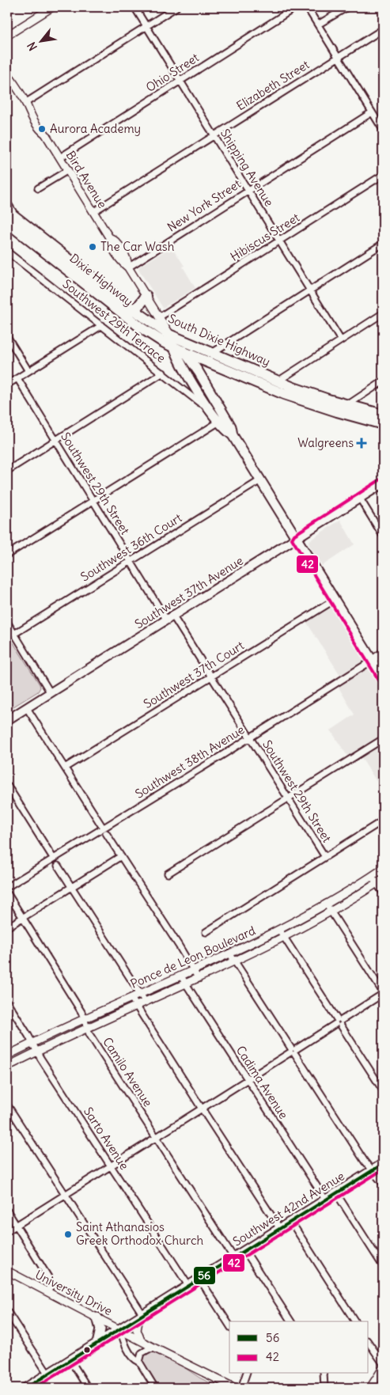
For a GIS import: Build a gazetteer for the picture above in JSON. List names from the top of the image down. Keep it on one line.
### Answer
{"streets":{"highway":["Dixie Highway","South Dixie Highway"],"main road":["Southwest 37th Avenue","Southwest 42nd Avenue"],"street":["Ohio Street","Elizabeth Street","Shipping Avenue","Bird Avenue","New York Street","Hibiscus Street","Southwest 29th Terrace","Southwest 29th Street","Southwest 36th Court","Southwest 37th Court","Southwest 38th Avenue","Ponce de Leon Boulevard","Camilo Avenue","Cadima Avenue","Sarto Avenue","University Drive"]},"crossings":[["Ohio Street","Shipping Avenue"],["Ohio Street","Bird Avenue"],["Elizabeth Street","Shipping Avenue"],["Elizabeth Street","Bird Avenue"],["Shipping Avenue","New York Street"],["Shipping Avenue","Hibiscus Street"],["Bird Avenue","New York Street"],["Bird Avenue","Hibiscus Street"],["Bird Avenue","South Dixie Highway"],["Dixie Highway","South Dixie Highway"],["Southwest 29th Street","Southwest 36th Court"],["Southwest 29th Street","Southwest 37th Avenue"],["Southwest 29th Street","Southwest 37th Court"],["Southwest 29th Street","Southwest 38th Avenue"],["Ponce de Leon Boulevard","Camilo Avenue"],["Ponce de Leon Boulevard","Cadima Avenue"],["Ponce de Leon Boulevard","Sarto Avenue"],["Camilo Avenue","Southwest 42nd Avenue"],["Cadima Avenue","Southwest 42nd Avenue"],["Sarto Avenue","Southwest 42nd Avenue"],["Southwest 42nd Avenue","University Drive"]],"places":{"other":["Aurora Academy","The Car Wash","Saint Athanasios Greek Orthodox Church"],"health":["Walgreens"]},"lines":["transit line 42","transit line 56"],"legend":["56","42"],"north":"bottom left"}
